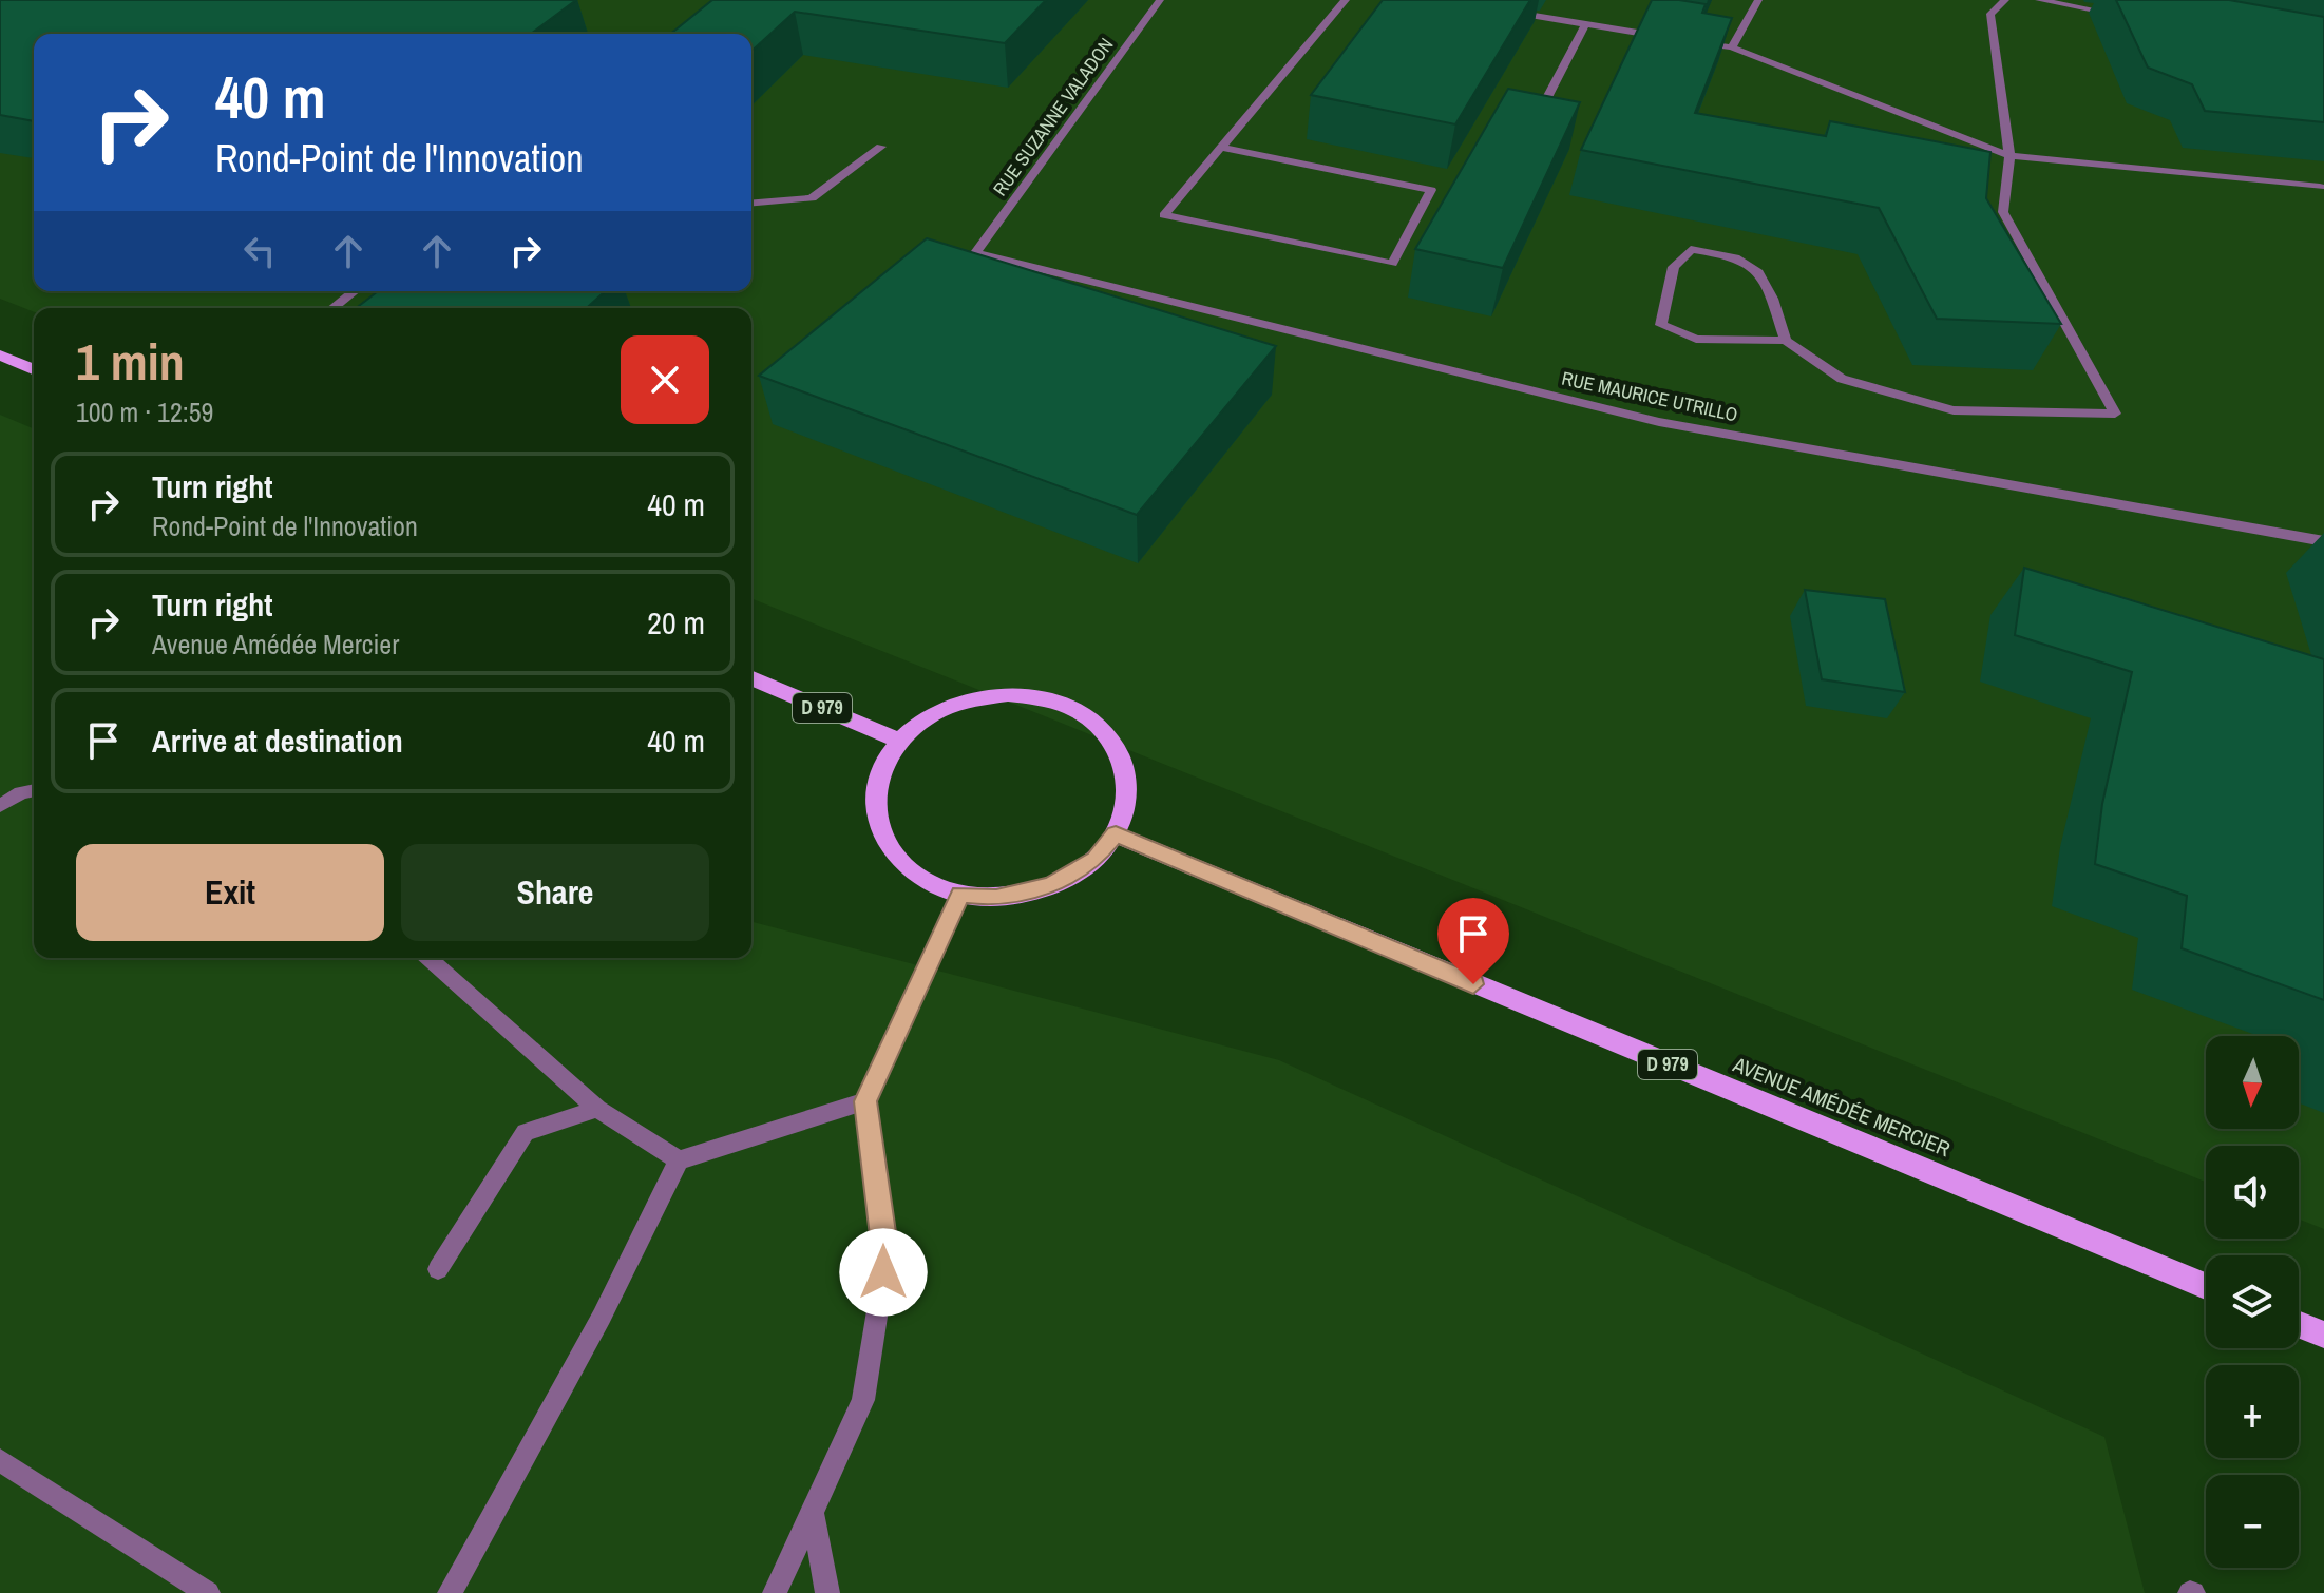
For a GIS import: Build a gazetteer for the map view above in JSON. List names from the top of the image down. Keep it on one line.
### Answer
{"streets":{"main road":["D 979","AVENUE AMÉDÉE MERCIER"],"street":["RUE SUZANNE VALADON","RUE MAURICE UTRILLO"]},"crossings":[["RUE SUZANNE VALADON","RUE MAURICE UTRILLO"],["D 979","AVENUE AMÉDÉE MERCIER"]],"north":"bottom","page":{"turn":["40 m","Rond-Point de l'Innovation"],"heading":["1 min","100 m · 12:59"],"list":[{"name":"Turn right","note":"Rond-Point de l'Innovation","value":"40 m"},{"name":"Turn right","note":"Avenue Amédée Mercier","value":"20 m"},{"name":"Arrive at destination","value":"40 m"}],"buttons":["Exit","Share"],"map_buttons":["+","−"]}}
